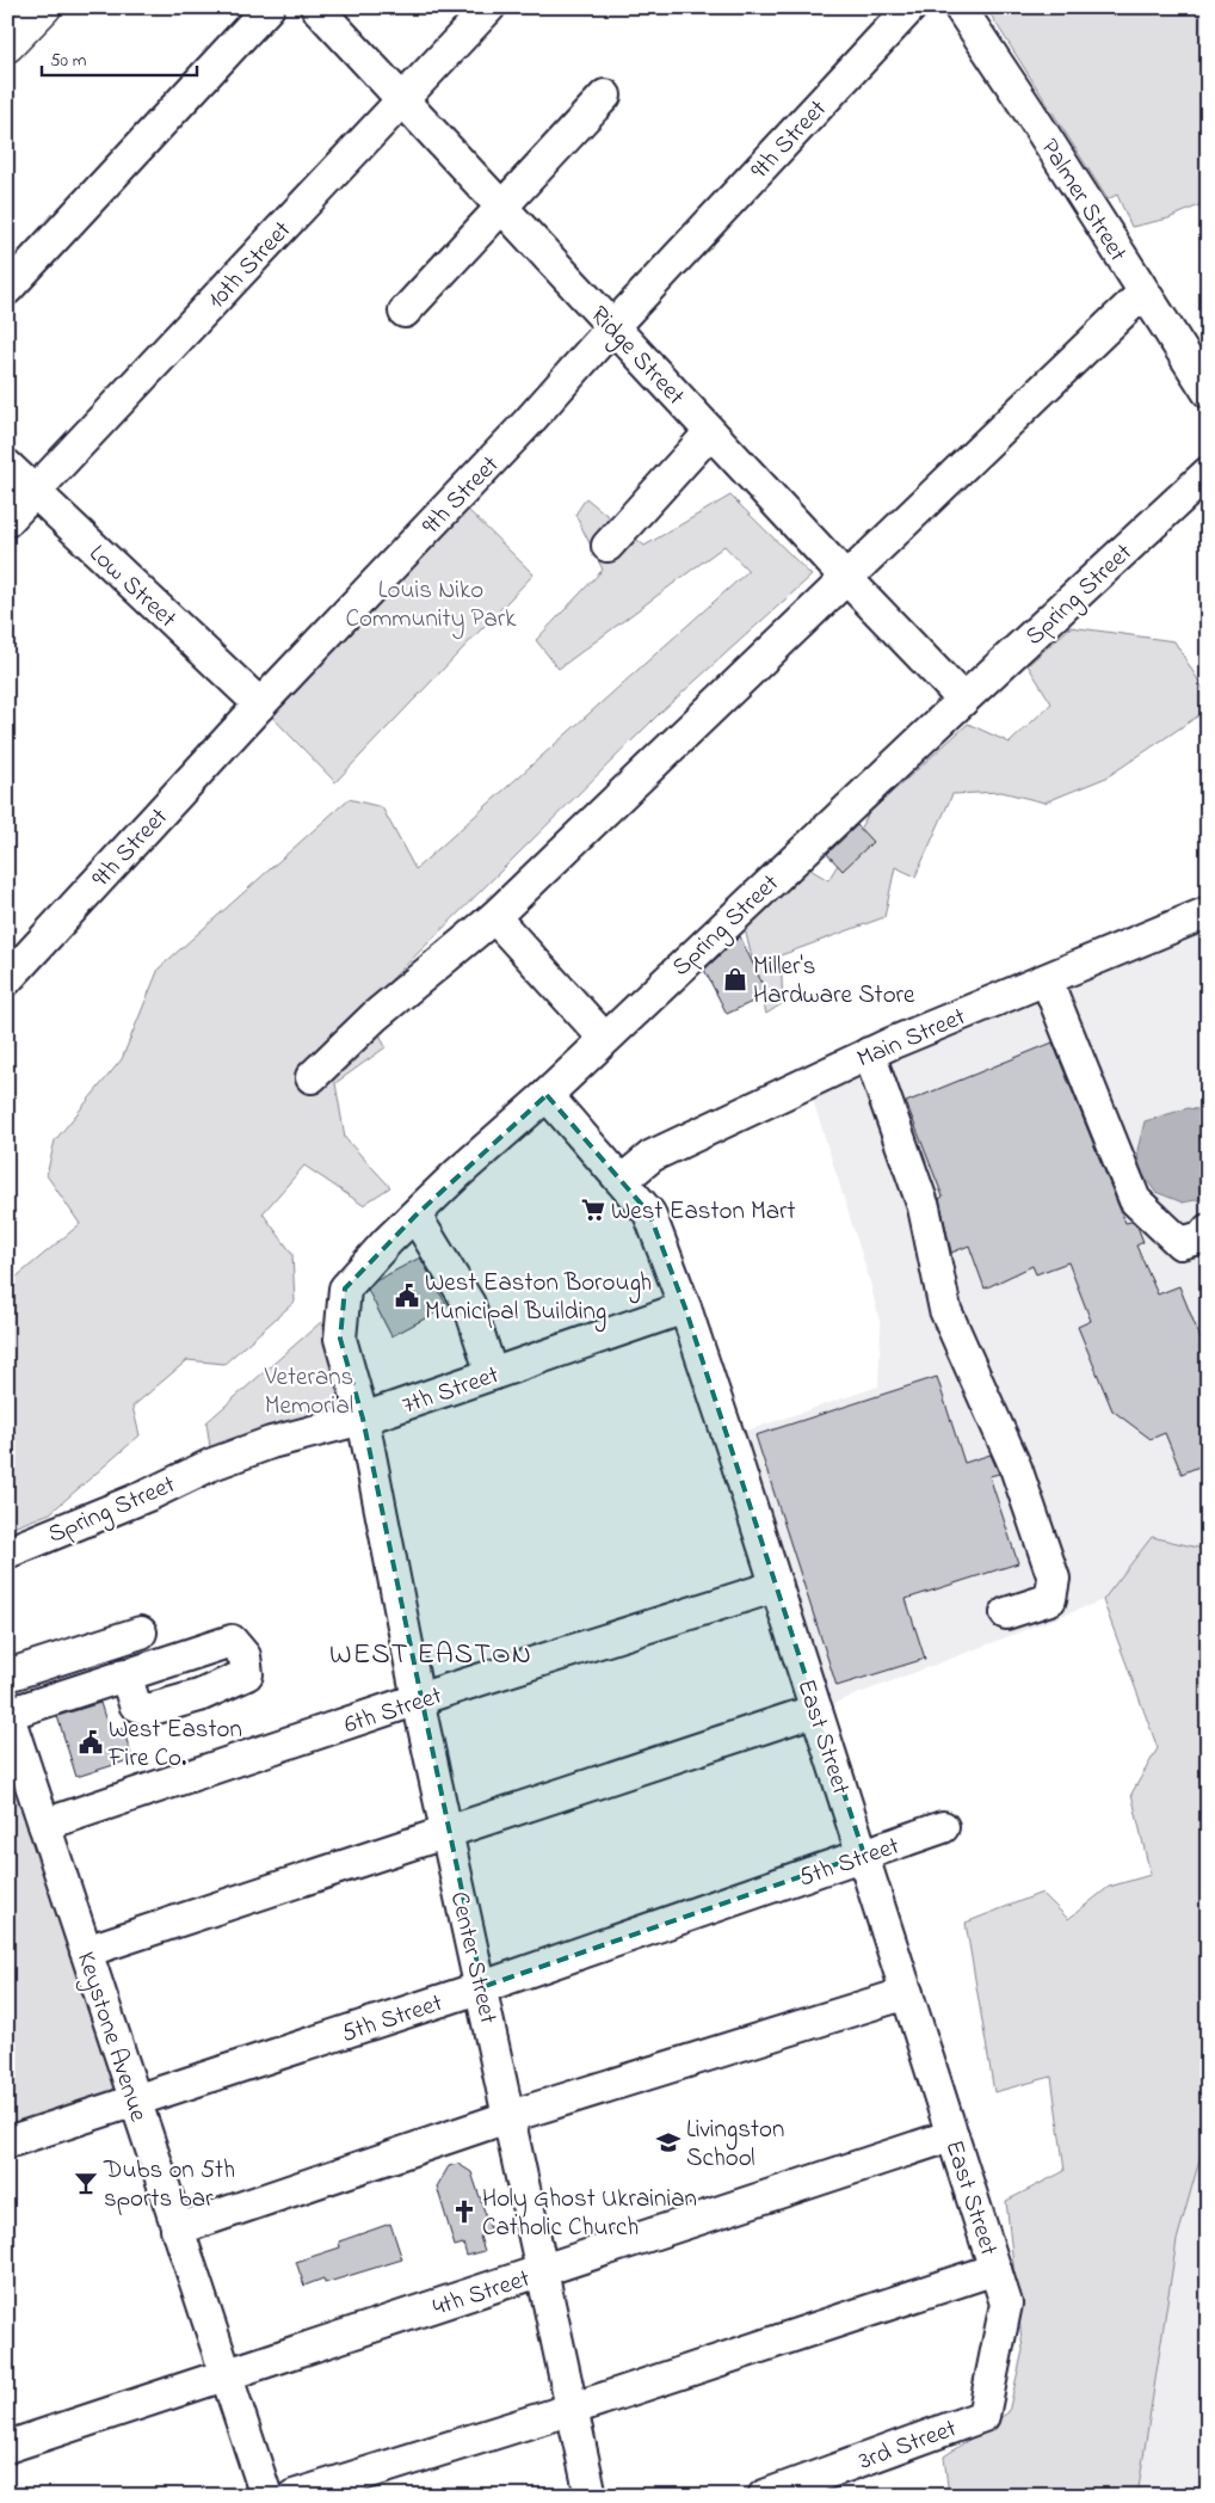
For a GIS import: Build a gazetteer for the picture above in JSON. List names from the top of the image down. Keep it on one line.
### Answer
{"streets":{"street":["9th Street","Palmer Street","10th Street","Ridge Street","Low Street","Spring Street","Main Street","7th Street","6th Street","East Street","5th Street","Center Street","Keystone Avenue","4th Street","3rd Street"]},"crossings":[["9th Street","Ridge Street"],["9th Street","Low Street"],["10th Street","Ridge Street"],["10th Street","Low Street"],["Ridge Street","Spring Street"],["Spring Street","7th Street"],["Spring Street","East Street"],["Spring Street","Center Street"],["Main Street","East Street"],["7th Street","East Street"],["7th Street","Center Street"],["6th Street","East Street"],["6th Street","Center Street"],["6th Street","Keystone Avenue"],["East Street","5th Street"],["East Street","4th Street"],["East Street","3rd Street"],["5th Street","Center Street"],["5th Street","Keystone Avenue"],["Center Street","4th Street"],["Keystone Avenue","4th Street"]],"districts":["WEST EASTON"],"parks":["Louis Niko Community Park","Veterans Memorial"],"places":{"shop":["Miller's Hardware Store"],"supermarket":["West Easton Mart"],"public building":["West Easton Borough Municipal Building","West Easton Fire Co."],"school or university":["Livingston School"],"bar":["Dubs on 5th sports bar"],"church":["Holy Ghost Ukrainian Catholic Church"]},"scale_bar":"50 m"}
